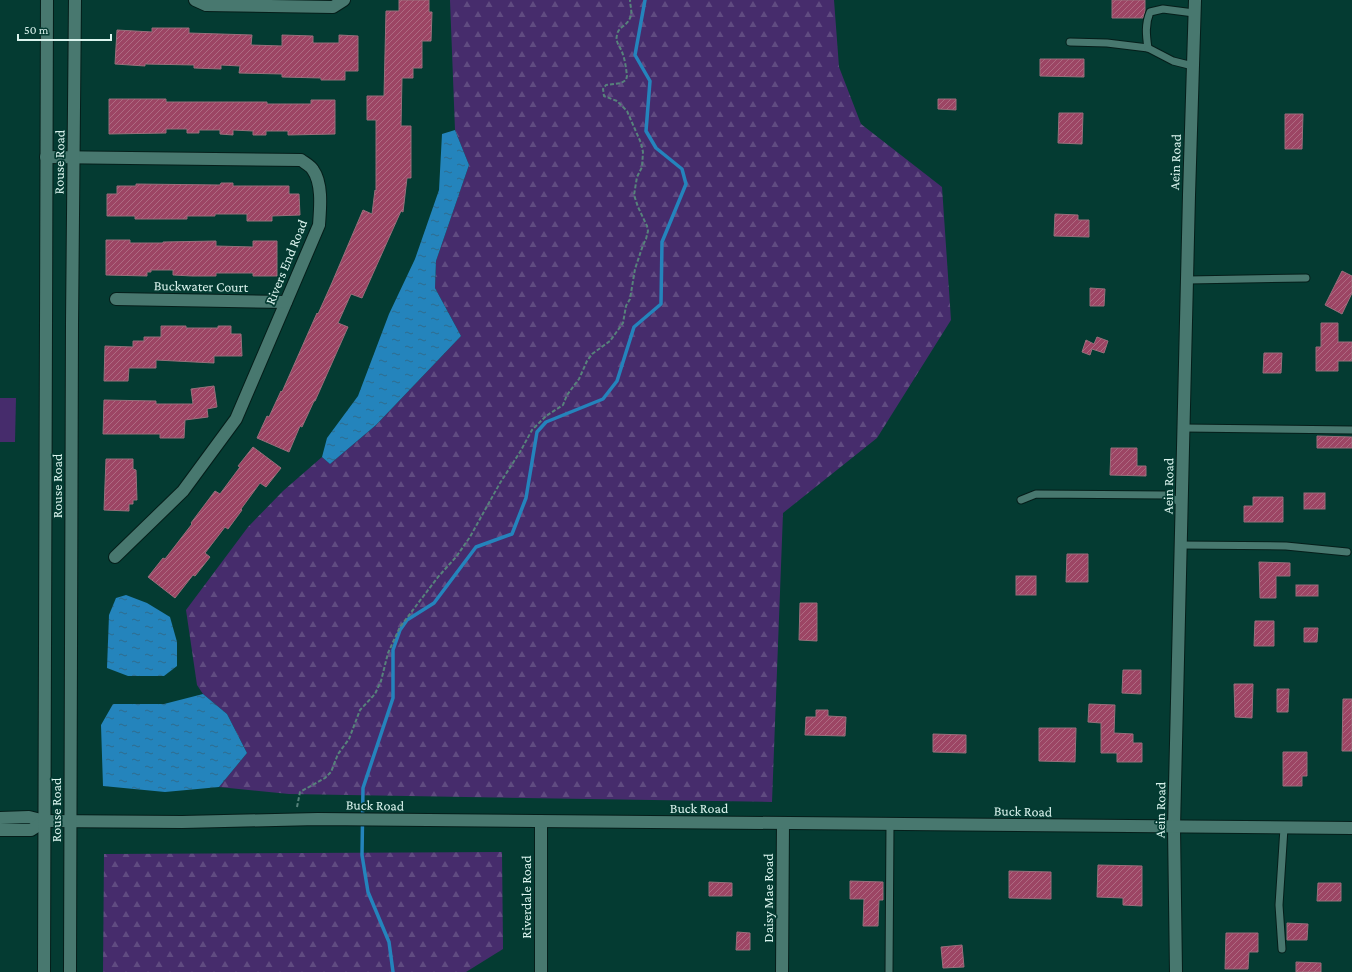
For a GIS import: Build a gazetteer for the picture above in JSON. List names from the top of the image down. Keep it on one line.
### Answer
{"streets":{"street":["Rouse Road","Aein Road","Rivers End Road","Buckwater Court","Buck Road","Riverdale Road","Daisy Mae Road"]},"crossings":[["Rouse Road","Rivers End Road"],["Rouse Road","Buck Road"],["Aein Road","Buck Road"],["Rivers End Road","Buckwater Court"],["Buck Road","Riverdale Road"],["Buck Road","Daisy Mae Road"]],"scale_bar":"50 m"}
